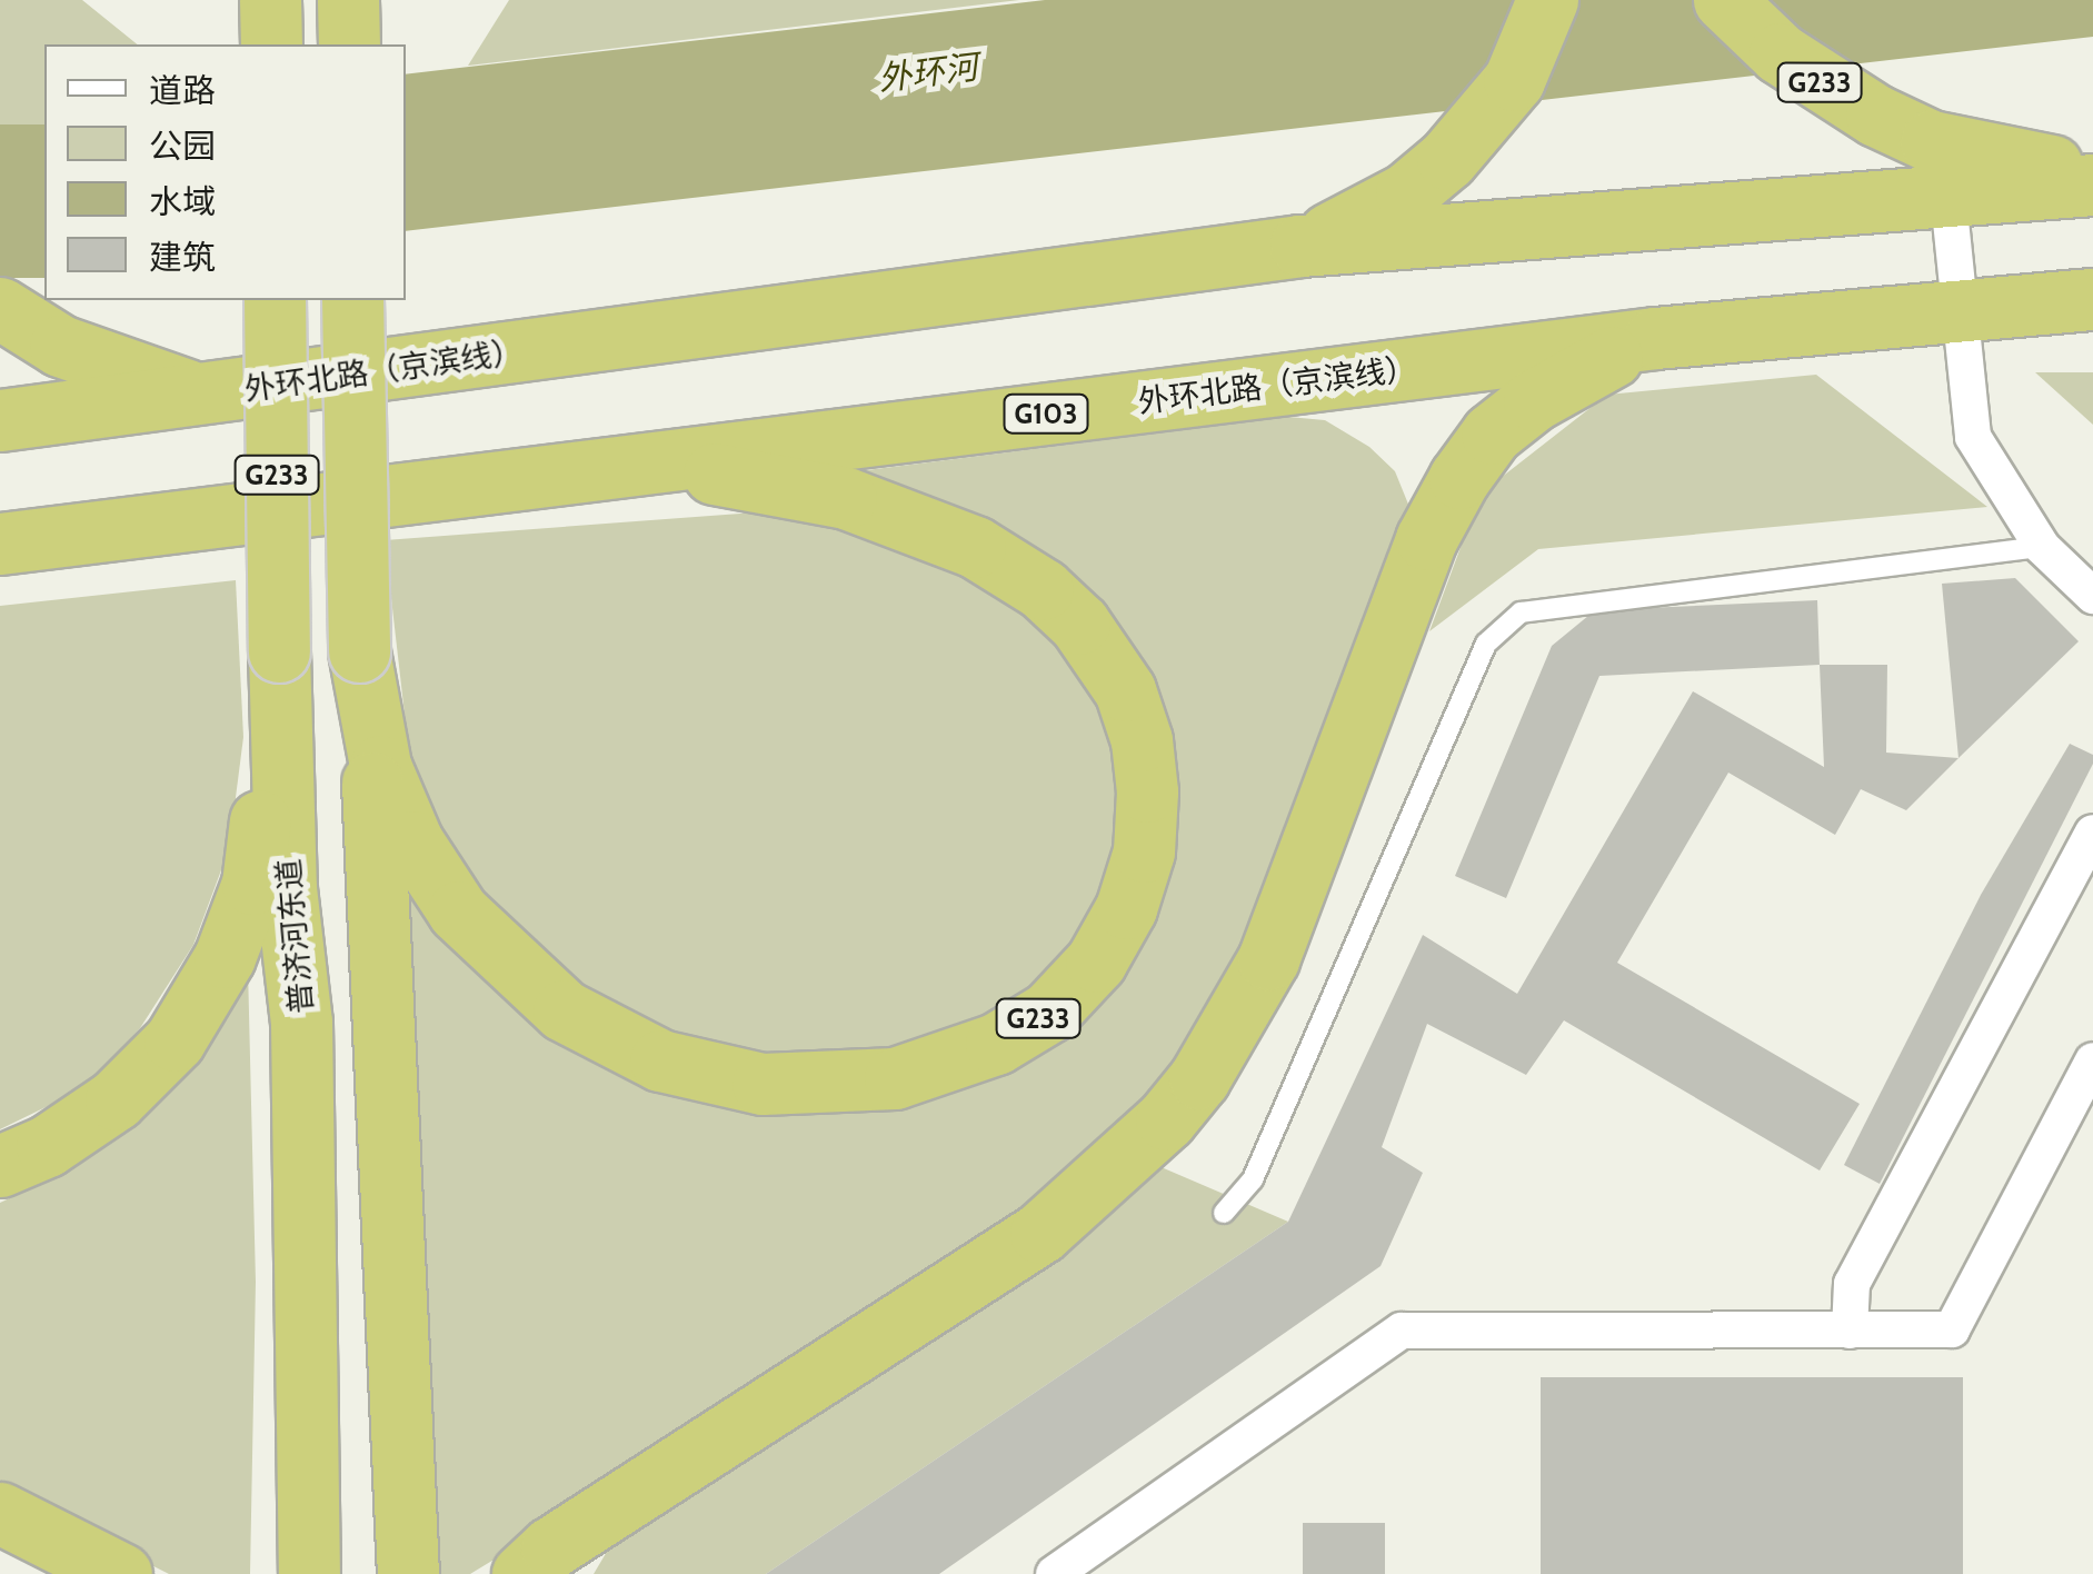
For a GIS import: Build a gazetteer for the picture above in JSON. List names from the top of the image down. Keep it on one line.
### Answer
{"streets":{"highway":["G233","外环北路（京滨线）","G103","普济河东道"]},"crossings":[["G233","外环北路（京滨线）"],["G233","普济河东道"]],"water":["外环河"],"legend":["道路","公园","水域","建筑"]}
